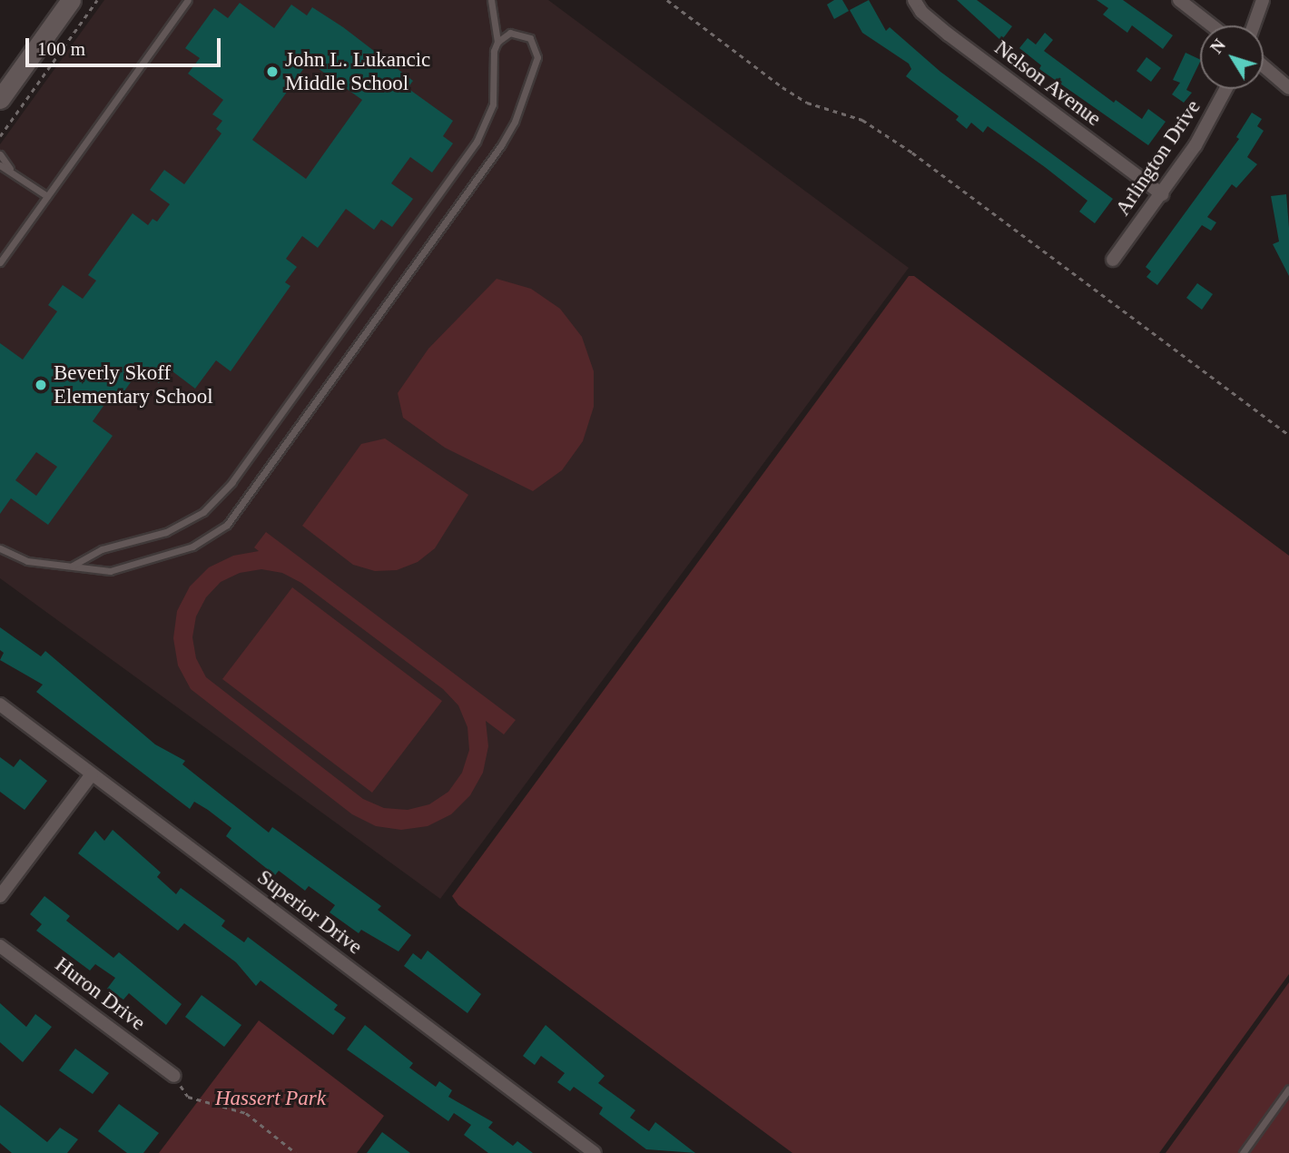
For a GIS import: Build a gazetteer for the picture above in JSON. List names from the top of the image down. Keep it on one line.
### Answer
{"streets":{"street":["Nelson Avenue","Arlington Drive","Superior Drive","Huron Drive"]},"crossings":[["Nelson Avenue","Arlington Drive"]],"parks":["Hassert Park"],"places":["John L. Lukancic Middle School","Beverly Skoff Elementary School"],"scale_bar":"100 m","north":"top left"}
